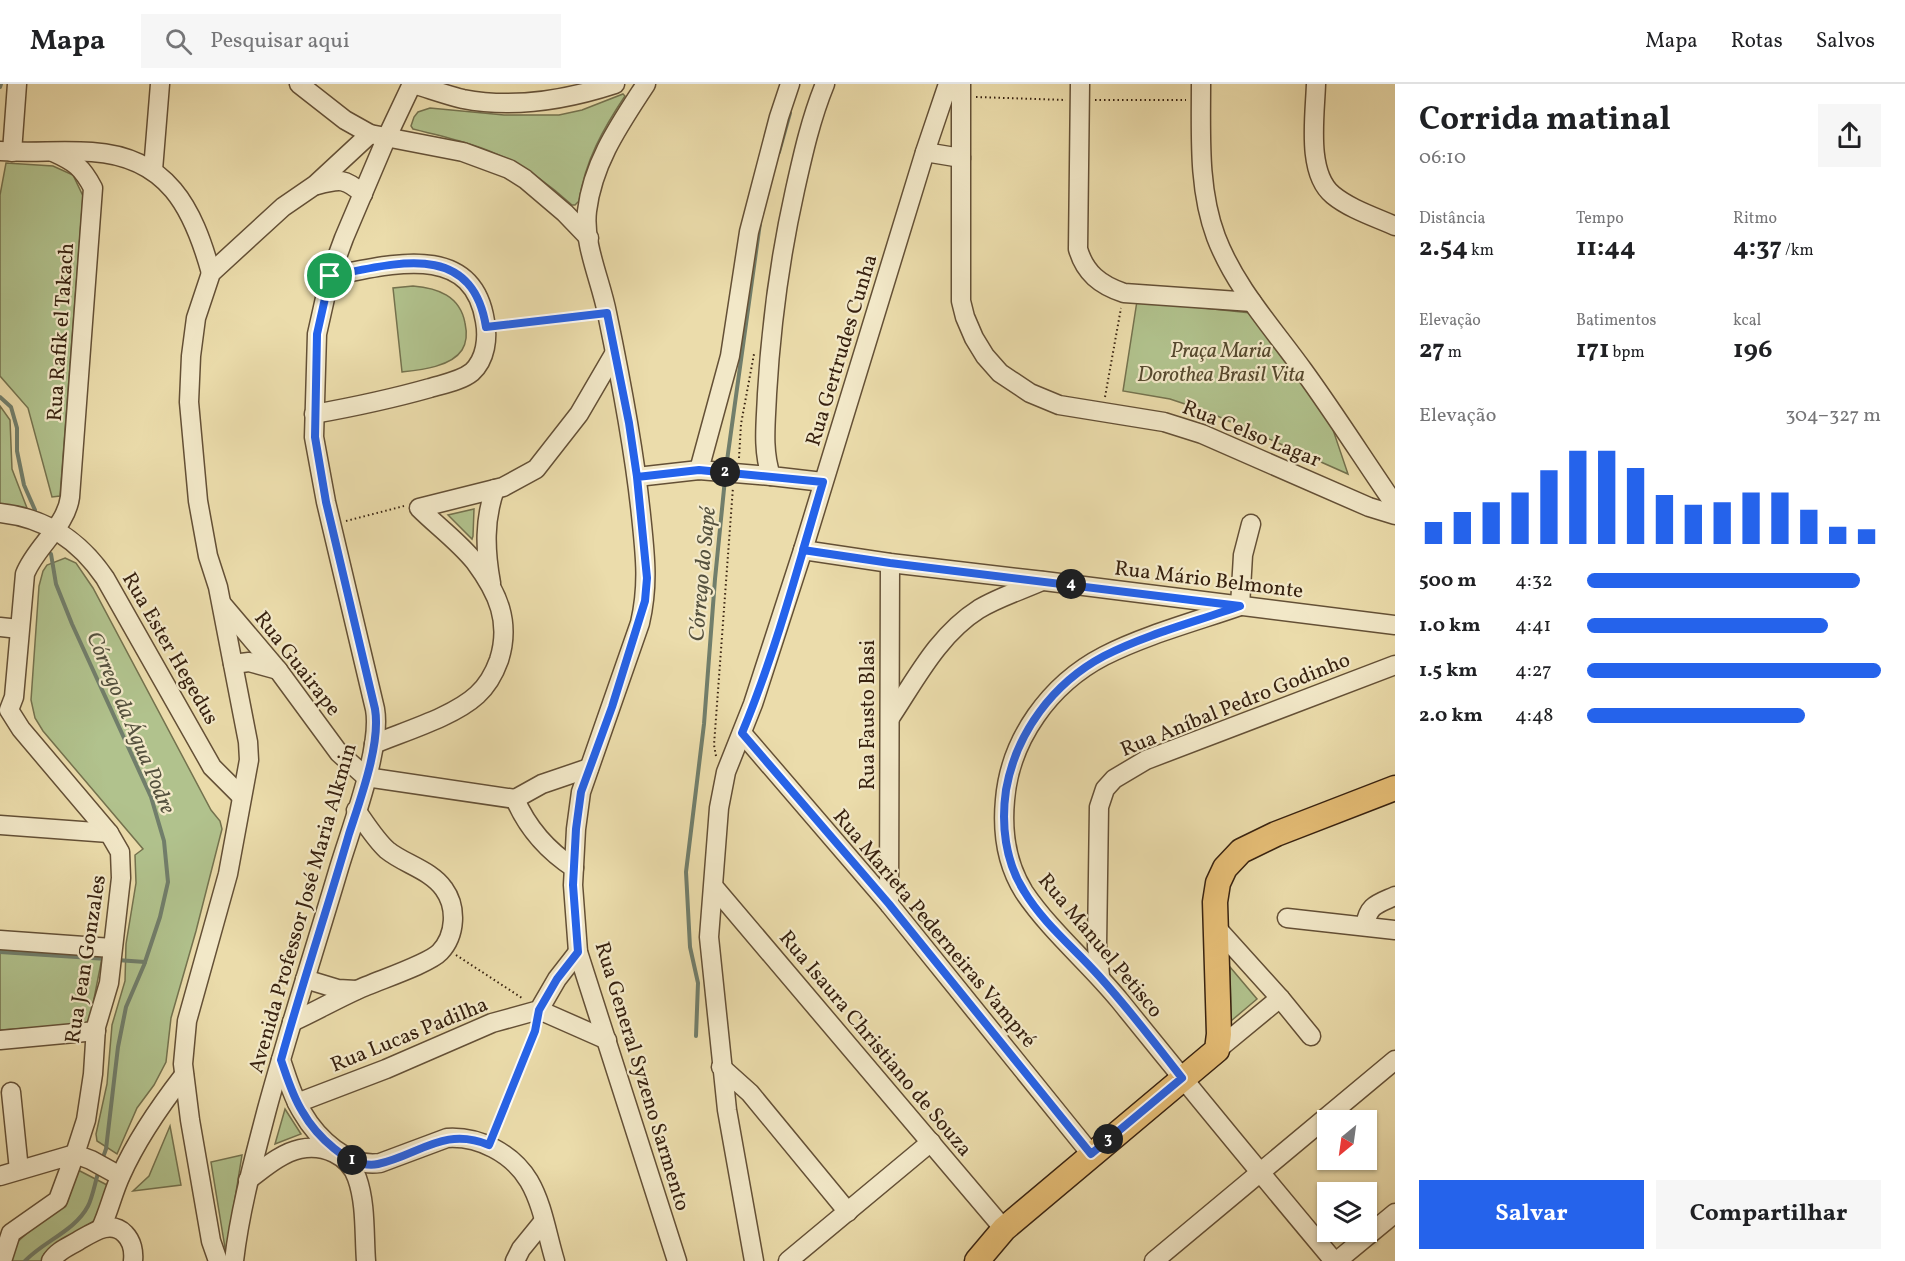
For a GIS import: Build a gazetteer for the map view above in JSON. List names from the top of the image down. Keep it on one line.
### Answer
{"streets":{"street":["Rua Rafik el Takach","Rua Gertrudes Cunha","Rua Celso Lagar","Rua Mário Belmonte","Rua Ester Hegedus","Rua Guairape","Rua Aníbal Pedro Godinho","Rua Fausto Blasi","Avenida Professor José Maria Alkmin","Rua Marieta Pederneiras Vampré","Rua Manuel Petisco","Rua Jean Gonzales","Rua Lucas Padilha","Rua Isaura Christiano de Souza","Rua General Syzeno Sarmento"]},"crossings":[["Rua Rafik el Takach","Rua Ester Hegedus"],["Rua Rafik el Takach","Rua Jean Gonzales"],["Rua Gertrudes Cunha","Rua Mário Belmonte"],["Rua Gertrudes Cunha","Rua Marieta Pederneiras Vampré"],["Rua Gertrudes Cunha","Rua Isaura Christiano de Souza"],["Rua Mário Belmonte","Rua Fausto Blasi"],["Rua Mário Belmonte","Rua Manuel Petisco"],["Rua Ester Hegedus","Rua Jean Gonzales"],["Rua Guairape","Avenida Professor José Maria Alkmin"],["Rua Aníbal Pedro Godinho","Rua Manuel Petisco"],["Rua Fausto Blasi","Rua Marieta Pederneiras Vampré"]],"water":["Córrego do Sapé","Córrego da Água Podre"],"parks":["Praça Maria Dorothea Brasil Vita"],"north":"bottom left","page":{"header":"Mapa","search":"Pesquisar aqui","nav":["Mapa","Rotas","Salvos"],"heading":["Corrida matinal","06:10"],"stats":[["Distância","2.54 km"],["Tempo","11:44"],["Ritmo","4:37 /km"],["Elevação","27 m"],["Batimentos","171 bpm"],["kcal","196"]],"chart":["Elevação","304–327 m"],"pins":["2","4","3","1"],"list":[{"name":"500 m","note":"4:32"},{"name":"1.0 km","note":"4:41"},{"name":"1.5 km","note":"4:27"},{"name":"2.0 km","note":"4:48"}],"buttons":["Salvar","Compartilhar"]}}
